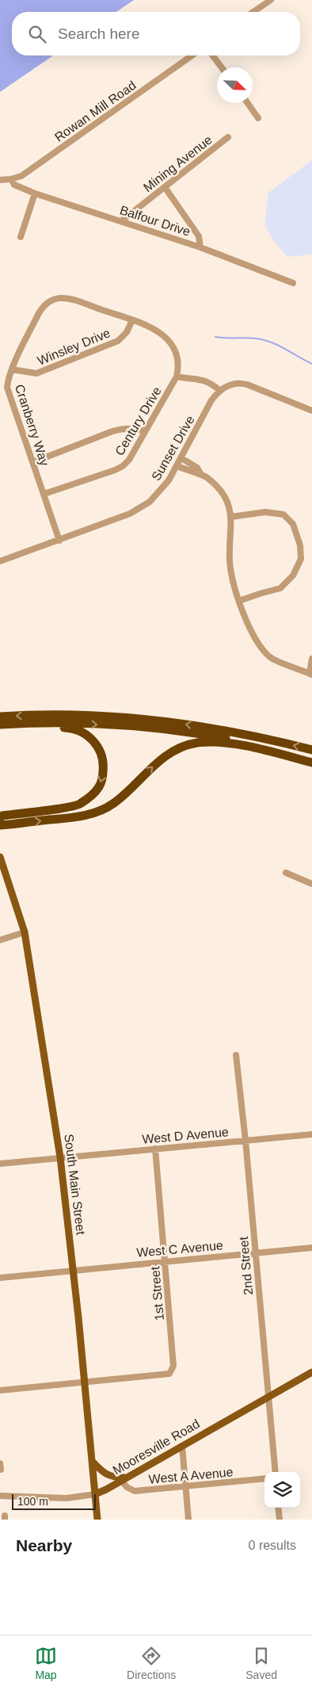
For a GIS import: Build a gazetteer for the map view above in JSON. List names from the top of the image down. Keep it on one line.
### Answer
{"streets":{"main road":["South Main Street","Mooresville Road"],"street":["Rowan Mill Road","Mining Avenue","Balfour Drive","Winsley Drive","Century Drive","Cranberry Way","Sunset Drive","West D Avenue","West C Avenue","2nd Street","1st Street","West A Avenue"]},"crossings":[["Rowan Mill Road","Balfour Drive"],["Mining Avenue","Balfour Drive"],["Winsley Drive","Cranberry Way"],["Century Drive","Cranberry Way"],["Cranberry Way","Sunset Drive"],["West D Avenue","South Main Street"],["West D Avenue","2nd Street"],["West D Avenue","1st Street"],["South Main Street","West C Avenue"],["South Main Street","1st Street"],["South Main Street","Mooresville Road"],["West C Avenue","2nd Street"],["West C Avenue","1st Street"],["2nd Street","Mooresville Road"],["Mooresville Road","West A Avenue"]],"scale_bar":"100 m","north":"bottom right","page":{"search":"Search here","scale":"100 m","heading":["Nearby","0 results"],"nav":["Map","Directions","Saved"]}}
